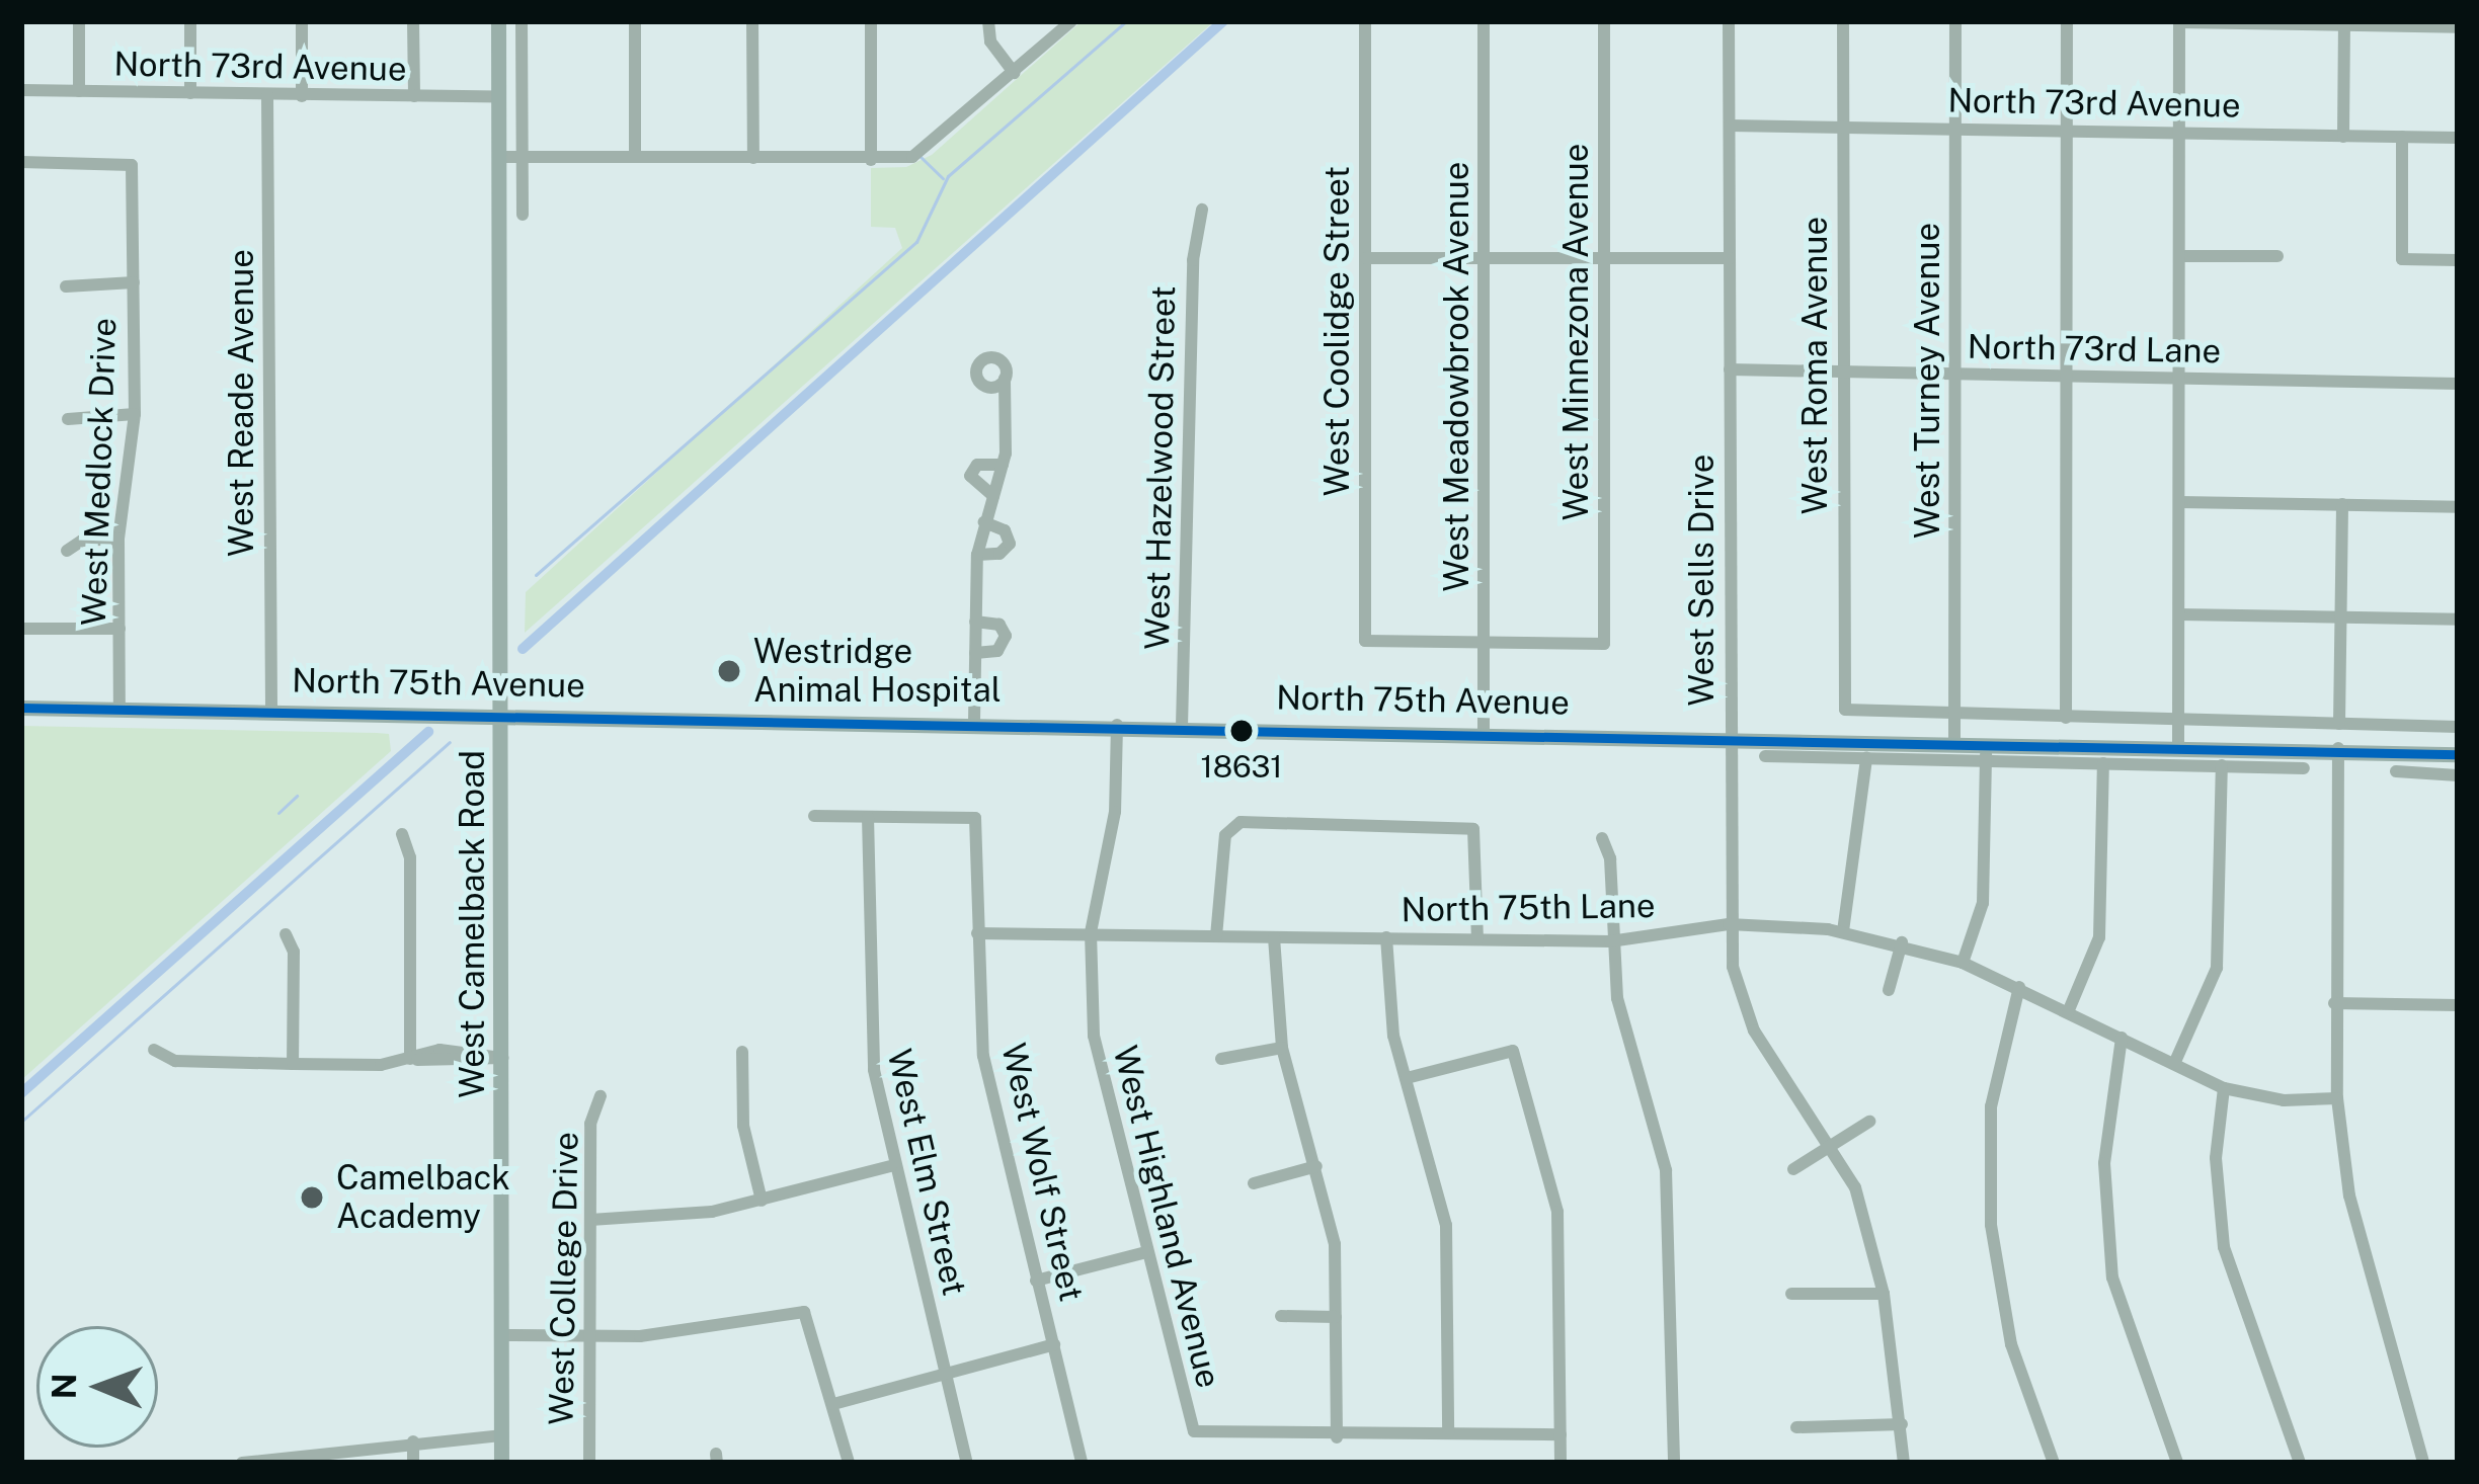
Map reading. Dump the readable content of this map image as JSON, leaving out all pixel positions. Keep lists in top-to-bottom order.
{
  "streets": {
    "main road": ["North 75th Avenue", "West Camelback Road"],
    "street": [
      "North 73rd Avenue",
      "West Coolidge Street",
      "West Minnezona Avenue",
      "North 73rd Lane",
      "West Roma Avenue",
      "West Meadowbrook Avenue",
      "West Turney Avenue",
      "West Reade Avenue",
      "West Hazelwood Street",
      "West Medlock Drive",
      "West Sells Drive",
      "North 75th Lane",
      "West Elm Street",
      "West Wolf Street",
      "West Highland Avenue",
      "West College Drive"
    ]
  },
  "crossings": [
    ["North 73rd Avenue", "West Roma Avenue"],
    ["North 73rd Avenue", "West Turney Avenue"],
    ["North 73rd Avenue", "West Reade Avenue"],
    ["North 73rd Avenue", "West Sells Drive"],
    ["North 73rd Avenue", "West Camelback Road"],
    ["West Coolidge Street", "West Minnezona Avenue"],
    ["West Coolidge Street", "West Meadowbrook Avenue"],
    ["West Minnezona Avenue", "West Meadowbrook Avenue"],
    ["North 73rd Lane", "West Roma Avenue"],
    ["North 73rd Lane", "West Turney Avenue"],
    ["North 73rd Lane", "West Sells Drive"],
    ["West Roma Avenue", "West Turney Avenue"],
    ["West Meadowbrook Avenue", "North 75th Avenue"],
    ["West Turney Avenue", "North 75th Avenue"],
    ["West Reade Avenue", "North 75th Avenue"],
    ["West Hazelwood Street", "North 75th Avenue"],
    ["West Medlock Drive", "North 75th Avenue"],
    ["West Sells Drive", "North 75th Avenue"],
    ["West Sells Drive", "North 75th Lane"],
    ["North 75th Avenue", "West Camelback Road"],
    ["North 75th Avenue", "West Highland Avenue"],
    ["North 75th Lane", "West Wolf Street"],
    ["North 75th Lane", "West Highland Avenue"],
    ["West Elm Street", "West Wolf Street"]
  ],
  "places": ["Westridge Animal Hospital", "18631", "Camelback Academy"],
  "north": "left"
}
